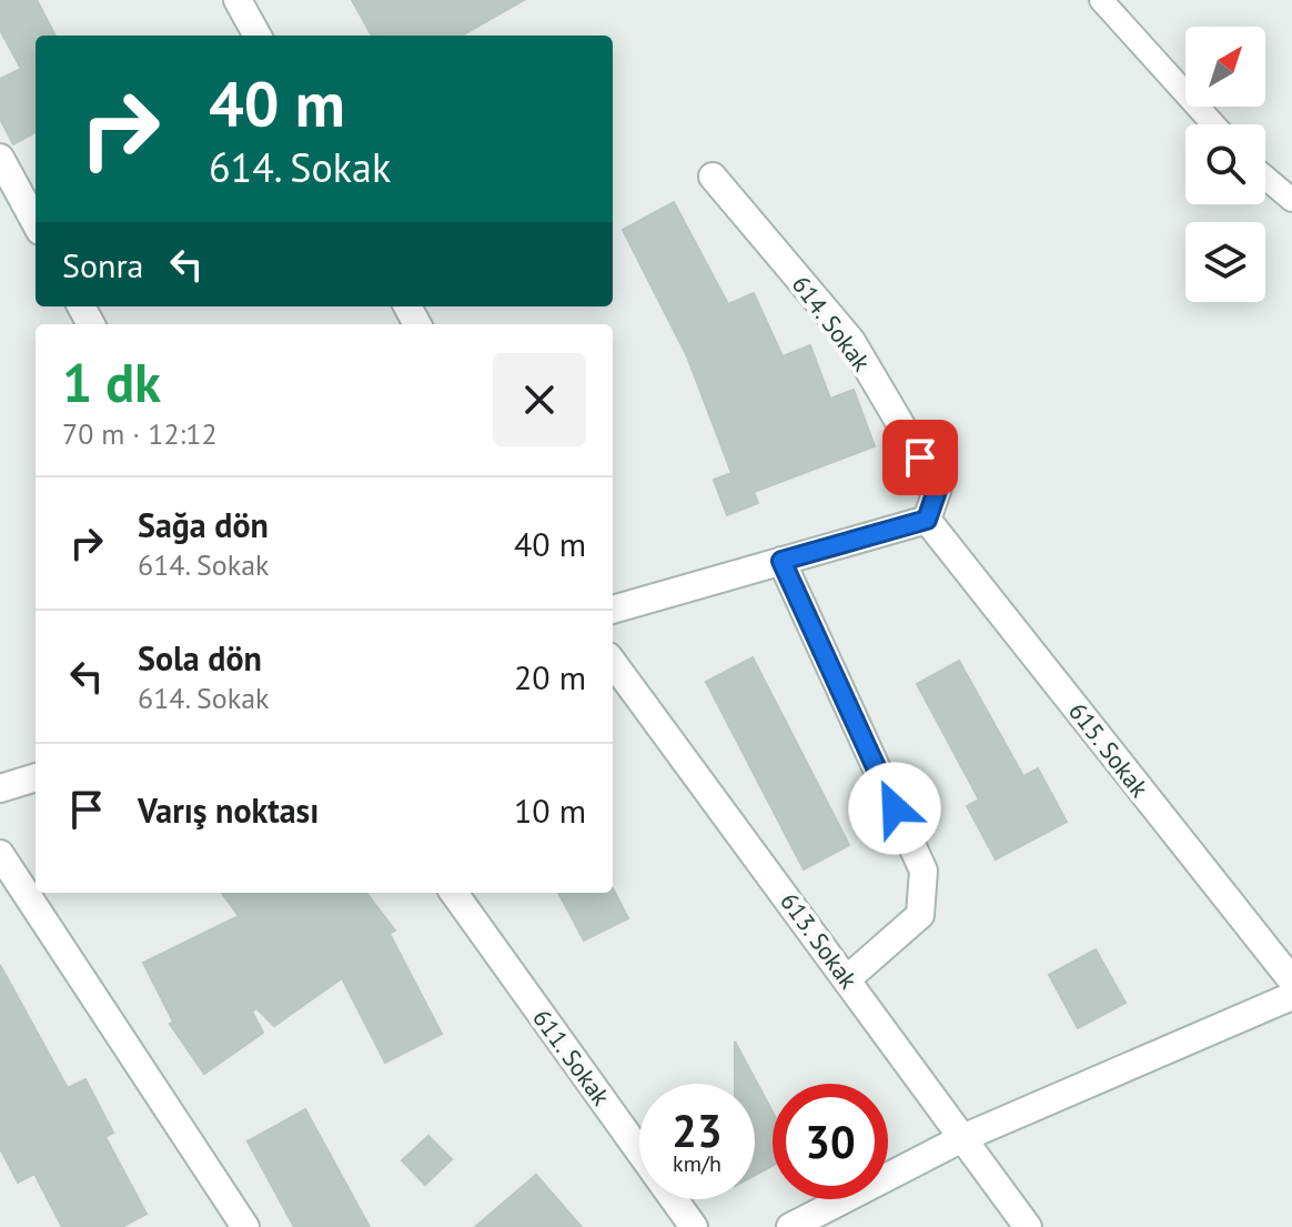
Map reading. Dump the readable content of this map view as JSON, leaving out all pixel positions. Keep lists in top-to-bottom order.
{
  "streets": {
    "street": [
      "614. Sokak",
      "615. Sokak",
      "613. Sokak",
      "611. Sokak"
    ]
  },
  "crossings": [
    ["614. Sokak", "615. Sokak"]
  ],
  "north": "top right",
  "page": {
    "turn": ["40 m", "614. Sokak"],
    "then": "Sonra",
    "heading": ["1 dk", "70 m · 12:12"],
    "list": [
      {
        "name": "Sağa dön",
        "note": "614. Sokak",
        "value": "40 m"
      },
      {
        "name": "Sola dön",
        "note": "614. Sokak",
        "value": "20 m"
      },
      {
        "name": "Varış noktası",
        "value": "10 m"
      }
    ],
    "speed": "23 km/h",
    "limit": "30"
  }
}
